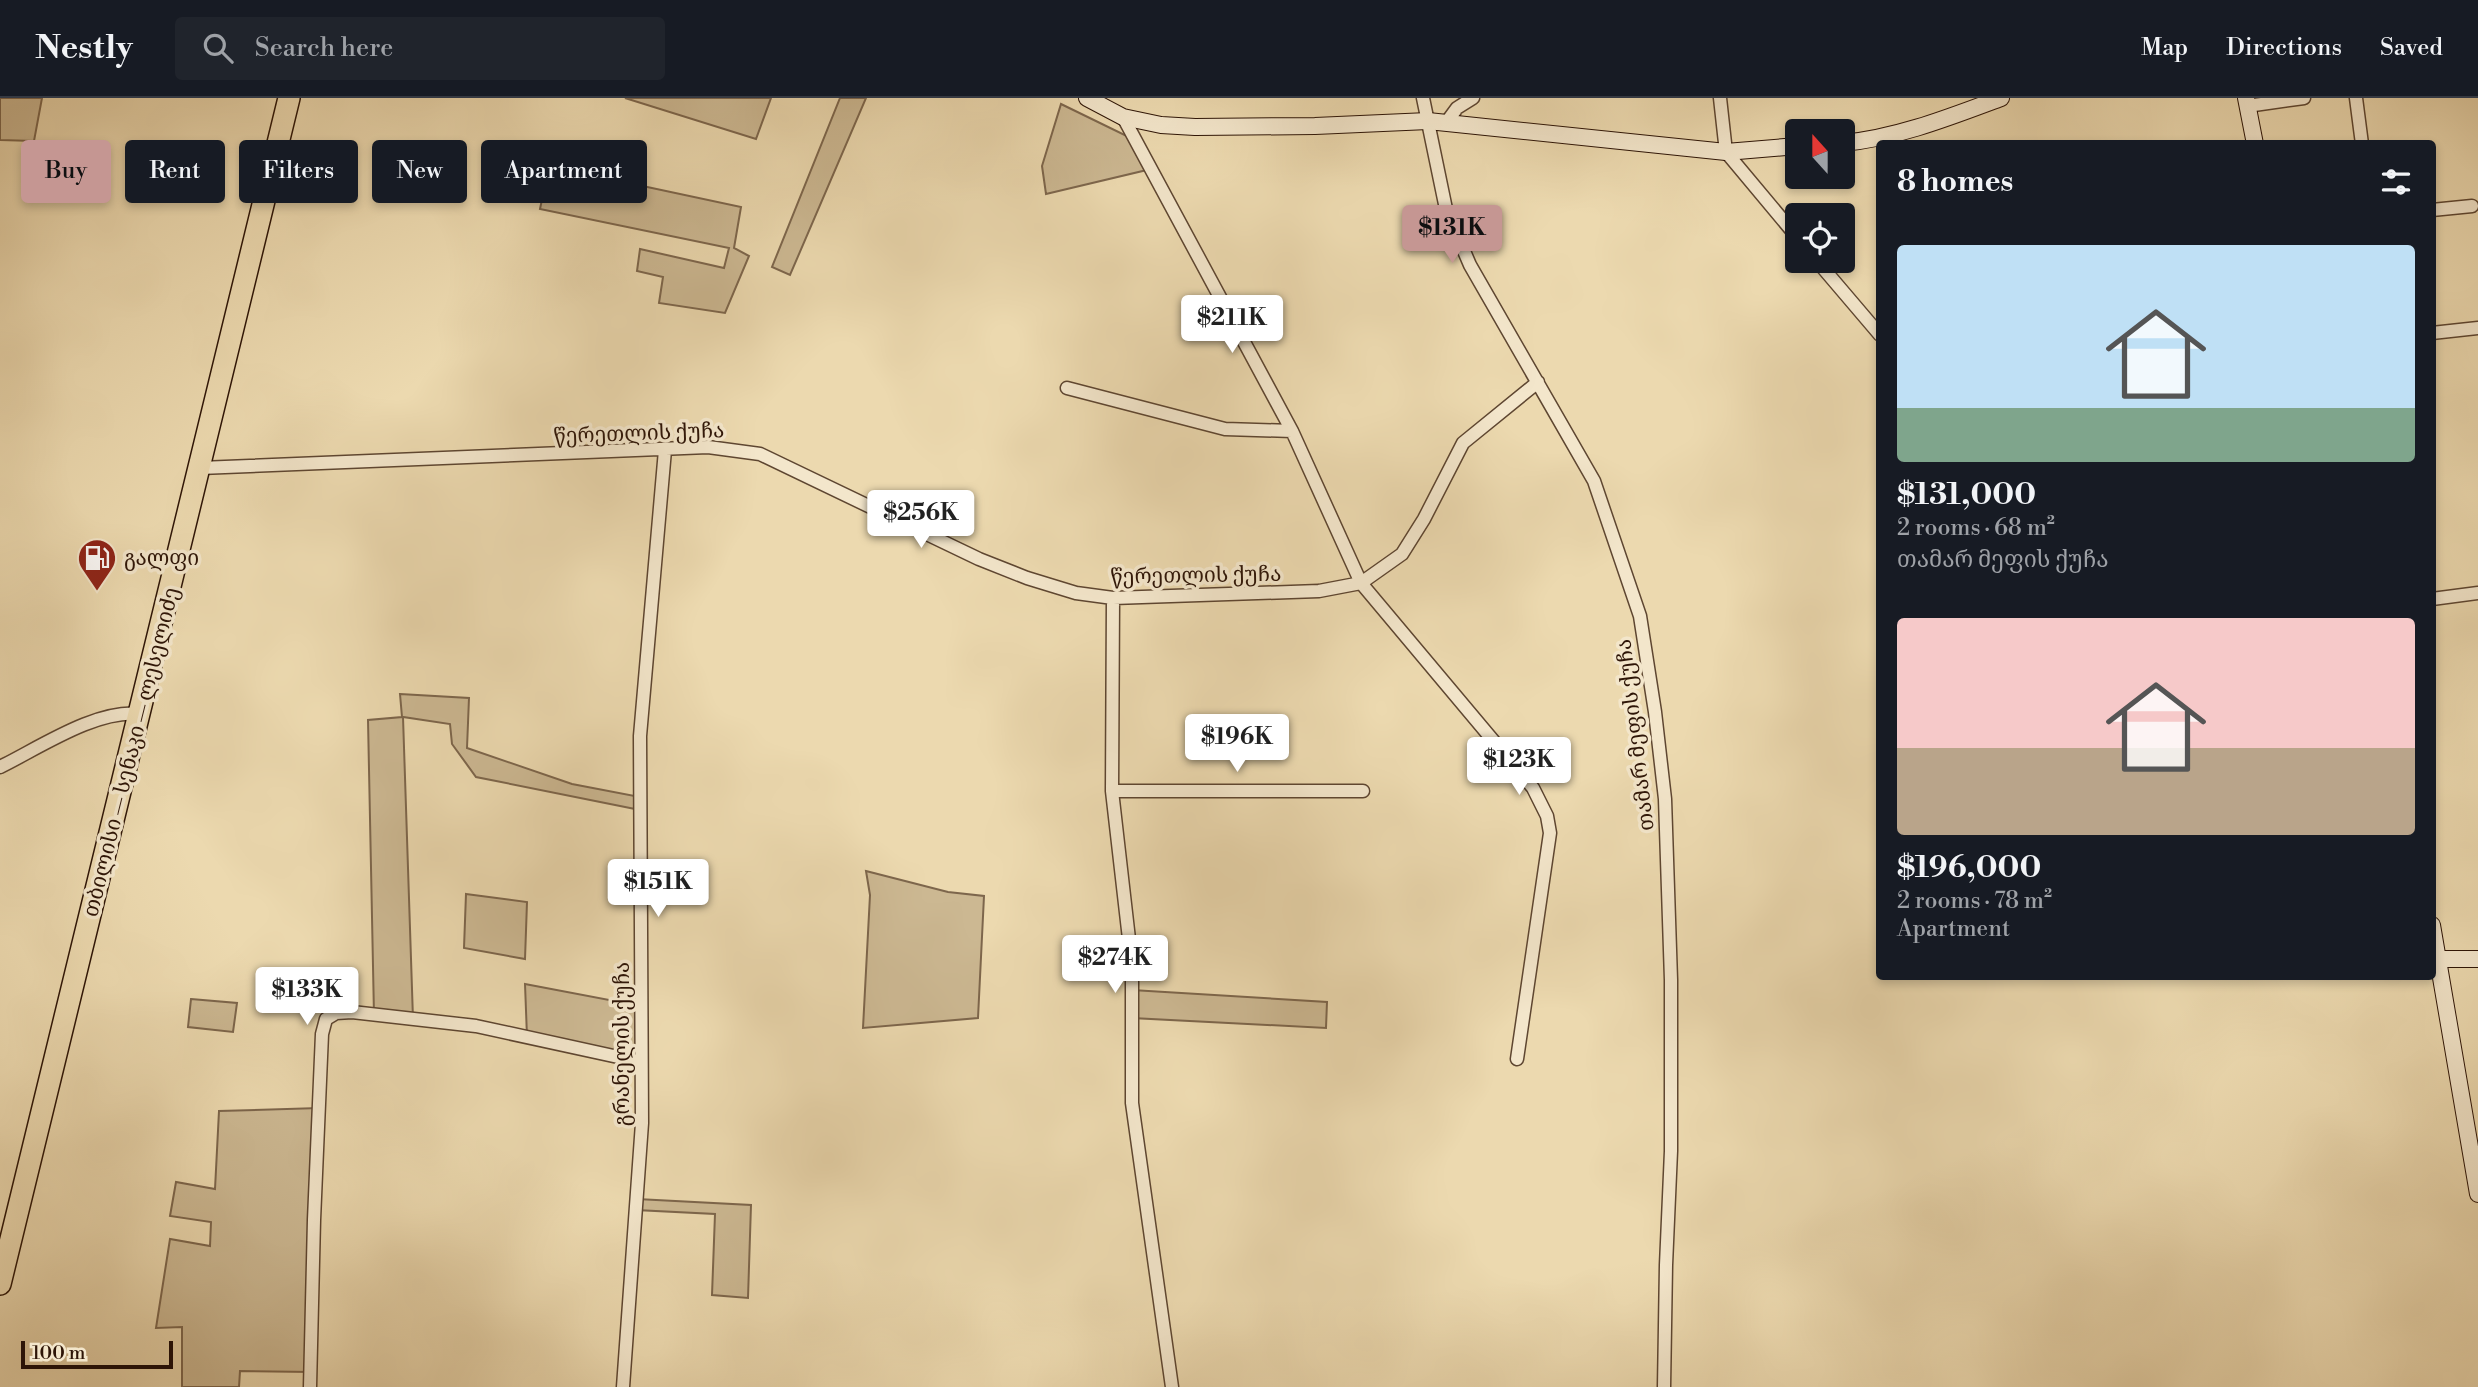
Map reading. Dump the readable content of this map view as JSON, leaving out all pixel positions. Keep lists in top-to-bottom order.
{
  "streets": {
    "highway": ["თბილისი — სენაკი — ლესელიძე"],
    "street": ["წერეთლის ქუჩა", "თამარ მეფის ქუჩა", "გრანელის ქუჩა"]
  },
  "crossings": [
    ["წერეთლის ქუჩა", "თამარ მეფის ქუჩა"],
    ["წერეთლის ქუჩა", "თბილისი — სენაკი — ლესელიძე"],
    ["წერეთლის ქუჩა", "გრანელის ქუჩა"]
  ],
  "places": {
    "fuel station": ["გალფი"]
  },
  "scale_bar": "100 m",
  "north": "top",
  "page": {
    "header": "Nestly",
    "search": "Search here",
    "nav": ["Map", "Directions", "Saved"],
    "chip": [
      "Buy",
      "Rent",
      "Filters",
      "New",
      "Apartment"
    ],
    "heading": "8 homes",
    "price": [
      "$131K",
      "$211K",
      "$256K",
      "$196K",
      "$123K",
      "$151K",
      "$274K",
      "$133K"
    ],
    "list": [
      {
        "name": "$131,000",
        "note": "2 rooms · 68 m² · თამარ მეფის ქუჩა"
      },
      {
        "name": "$196,000",
        "note": "2 rooms · 78 m² · Apartment"
      }
    ],
    "scale": "100 m"
  }
}
